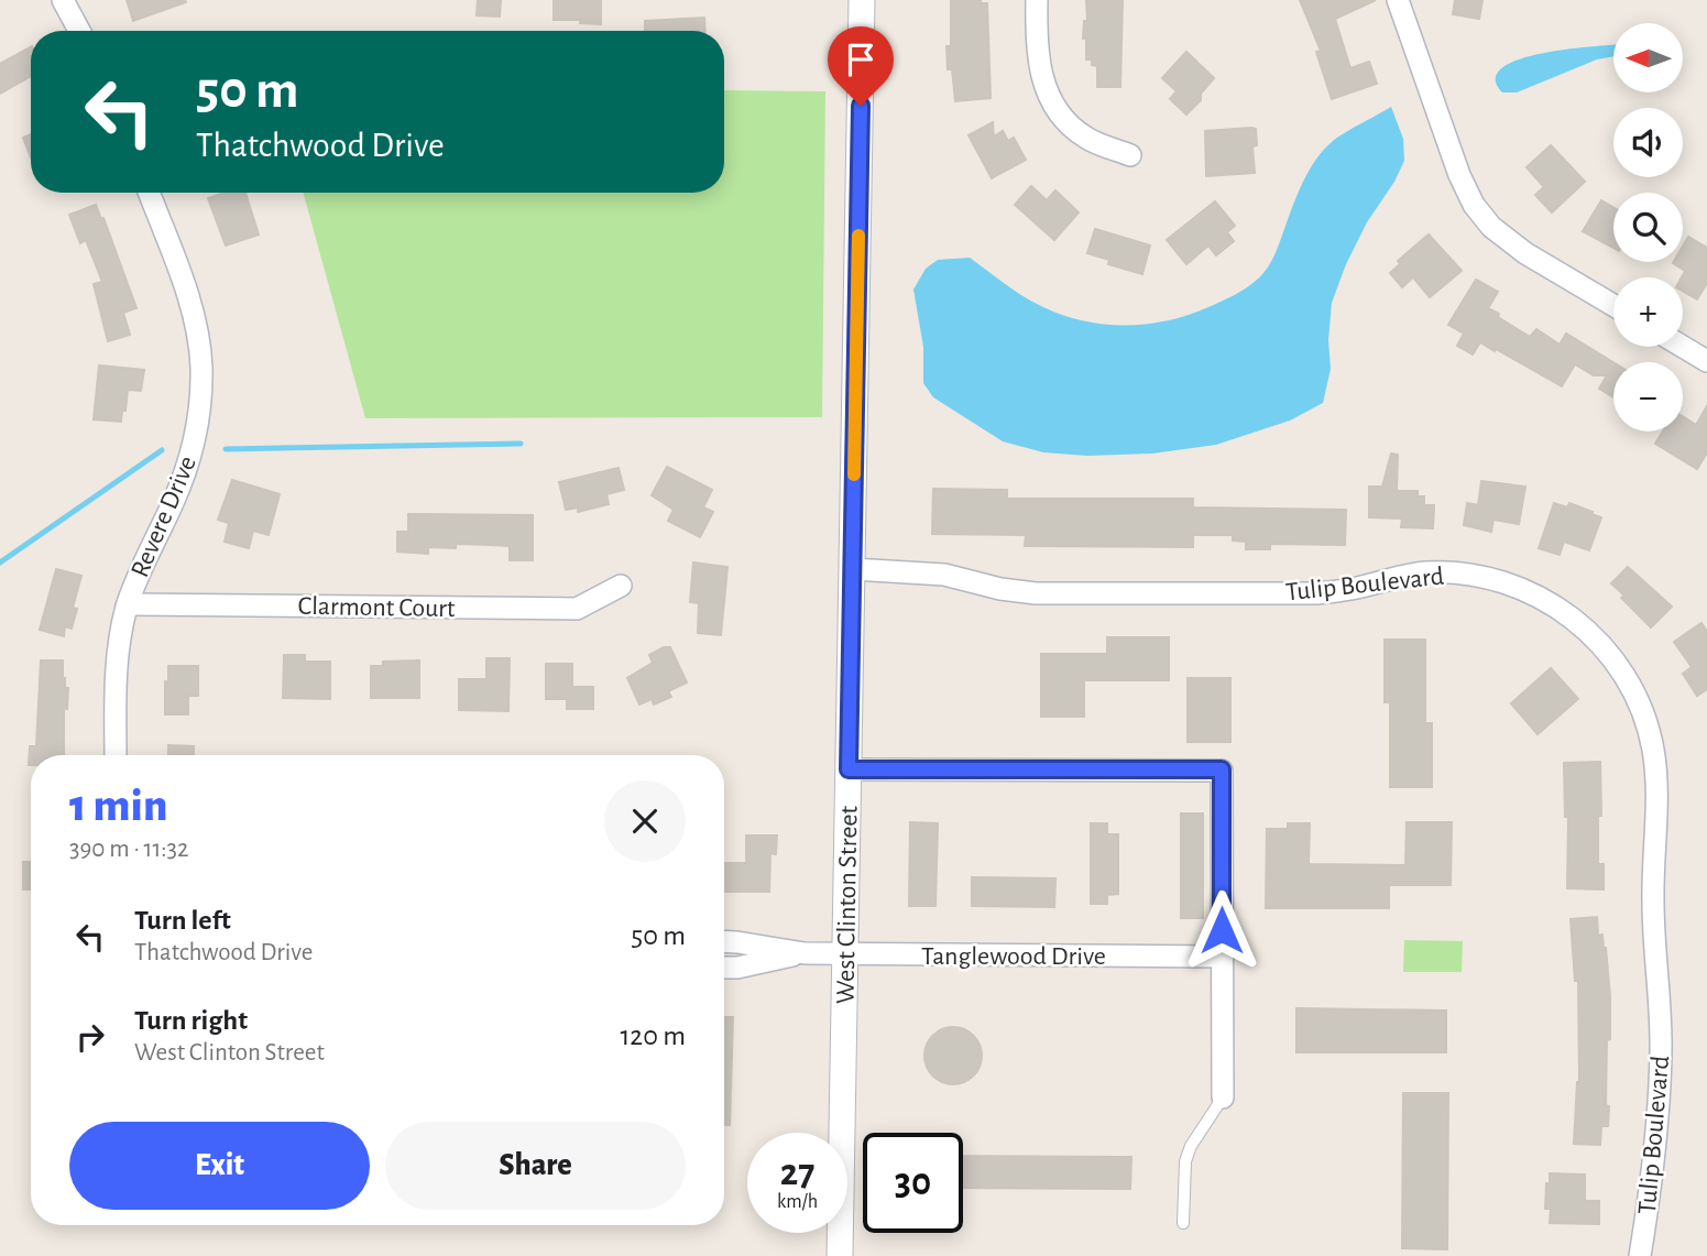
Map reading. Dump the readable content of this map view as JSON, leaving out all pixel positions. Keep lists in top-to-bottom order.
{
  "streets": {
    "street": [
      "Revere Drive",
      "Tulip Boulevard",
      "Clarmont Court",
      "West Clinton Street",
      "Tanglewood Drive"
    ]
  },
  "crossings": [
    ["Revere Drive", "Clarmont Court"],
    ["Tulip Boulevard", "West Clinton Street"],
    ["West Clinton Street", "Tanglewood Drive"]
  ],
  "north": "left",
  "page": {
    "map_buttons": ["+", "−"],
    "turn": ["50 m", "Thatchwood Drive"],
    "heading": ["1 min", "390 m · 11:32"],
    "list": [
      {
        "name": "Turn left",
        "note": "Thatchwood Drive",
        "value": "50 m"
      },
      {
        "name": "Turn right",
        "note": "West Clinton Street",
        "value": "120 m"
      }
    ],
    "buttons": ["Exit", "Share"],
    "speed": "27 km/h",
    "limit": "30"
  }
}
